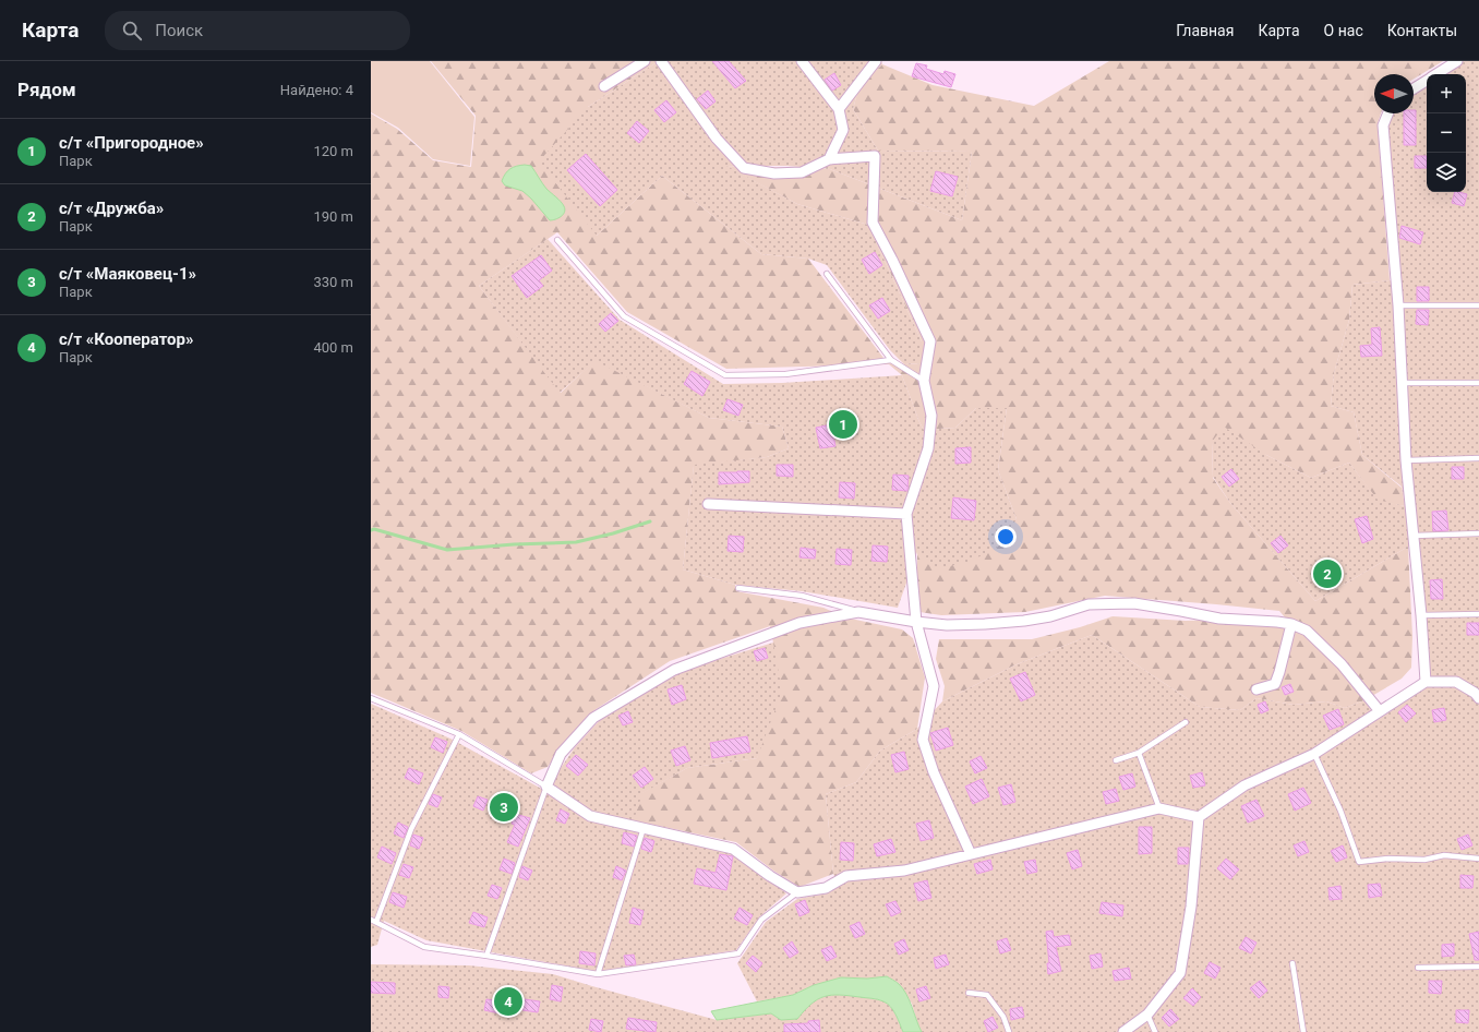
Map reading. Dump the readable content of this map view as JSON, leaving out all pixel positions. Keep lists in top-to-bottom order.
{
  "north": "left",
  "page": {
    "header": "Карта",
    "search": "Поиск",
    "nav": [
      "Главная",
      "Карта",
      "О нас",
      "Контакты"
    ],
    "heading": ["Рядом", "Найдено: 4"],
    "map_buttons": ["+", "−"],
    "list": [
      {
        "mark": "1",
        "name": "с/т «Пригородное»",
        "note": "Парк",
        "value": "120 m"
      },
      {
        "mark": "2",
        "name": "с/т «Дружба»",
        "note": "Парк",
        "value": "190 m"
      },
      {
        "mark": "3",
        "name": "с/т «Маяковец-1»",
        "note": "Парк",
        "value": "330 m"
      },
      {
        "mark": "4",
        "name": "с/т «Кооператор»",
        "note": "Парк",
        "value": "400 m"
      }
    ],
    "pins": [
      "1",
      "2",
      "3",
      "4"
    ]
  }
}
